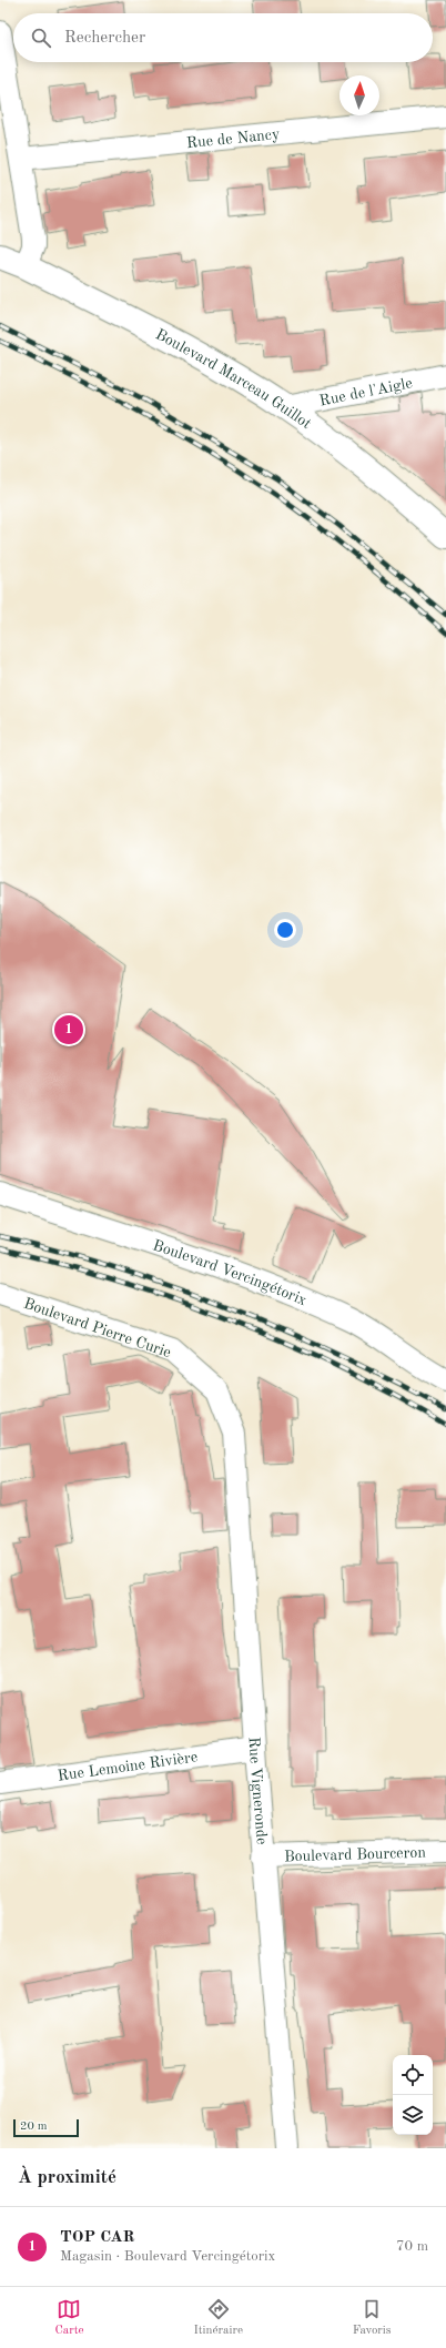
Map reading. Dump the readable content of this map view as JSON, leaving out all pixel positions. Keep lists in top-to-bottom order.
{
  "streets": {
    "main road": ["Boulevard Marceau Guillot"],
    "street": [
      "Rue de Nancy",
      "Rue de l'Aigle",
      "Boulevard Vercingétorix",
      "Boulevard Pierre Curie",
      "Rue Lemoine Rivière",
      "Rue Vigneronde",
      "Boulevard Bourceron"
    ]
  },
  "crossings": [
    ["Boulevard Marceau Guillot", "Rue de l'Aigle"],
    ["Boulevard Pierre Curie", "Rue Vigneronde"],
    ["Rue Lemoine Rivière", "Rue Vigneronde"],
    ["Rue Vigneronde", "Boulevard Bourceron"]
  ],
  "scale_bar": "20 m",
  "north": "top",
  "page": {
    "search": "Rechercher",
    "pins": "1",
    "scale": "20 m",
    "heading": "À proximité",
    "list": [
      {
        "mark": "1",
        "name": "TOP CAR",
        "note": "Magasin · Boulevard Vercingétorix",
        "value": "70 m"
      }
    ],
    "nav": ["Carte", "Itinéraire", "Favoris"]
  }
}
